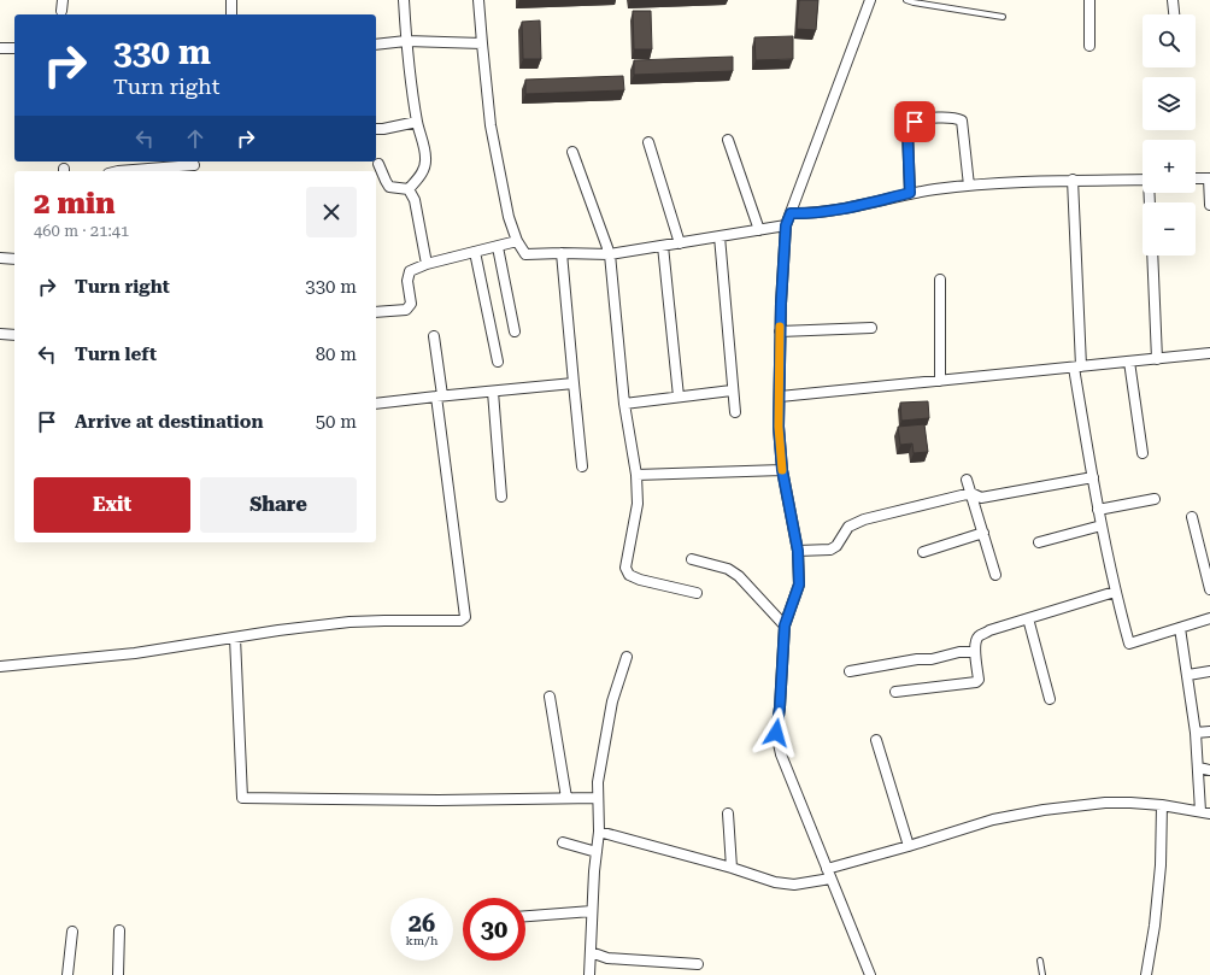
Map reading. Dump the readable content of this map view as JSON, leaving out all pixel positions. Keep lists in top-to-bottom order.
{
  "page": {
    "map_buttons": ["+", "−"],
    "turn": ["330 m", "Turn right"],
    "heading": ["2 min", "460 m · 21:41"],
    "list": [
      {
        "name": "Turn right",
        "value": "330 m"
      },
      {
        "name": "Turn left",
        "value": "80 m"
      },
      {
        "name": "Arrive at destination",
        "value": "50 m"
      }
    ],
    "buttons": ["Exit", "Share"],
    "speed": "26 km/h",
    "limit": "30"
  }
}
